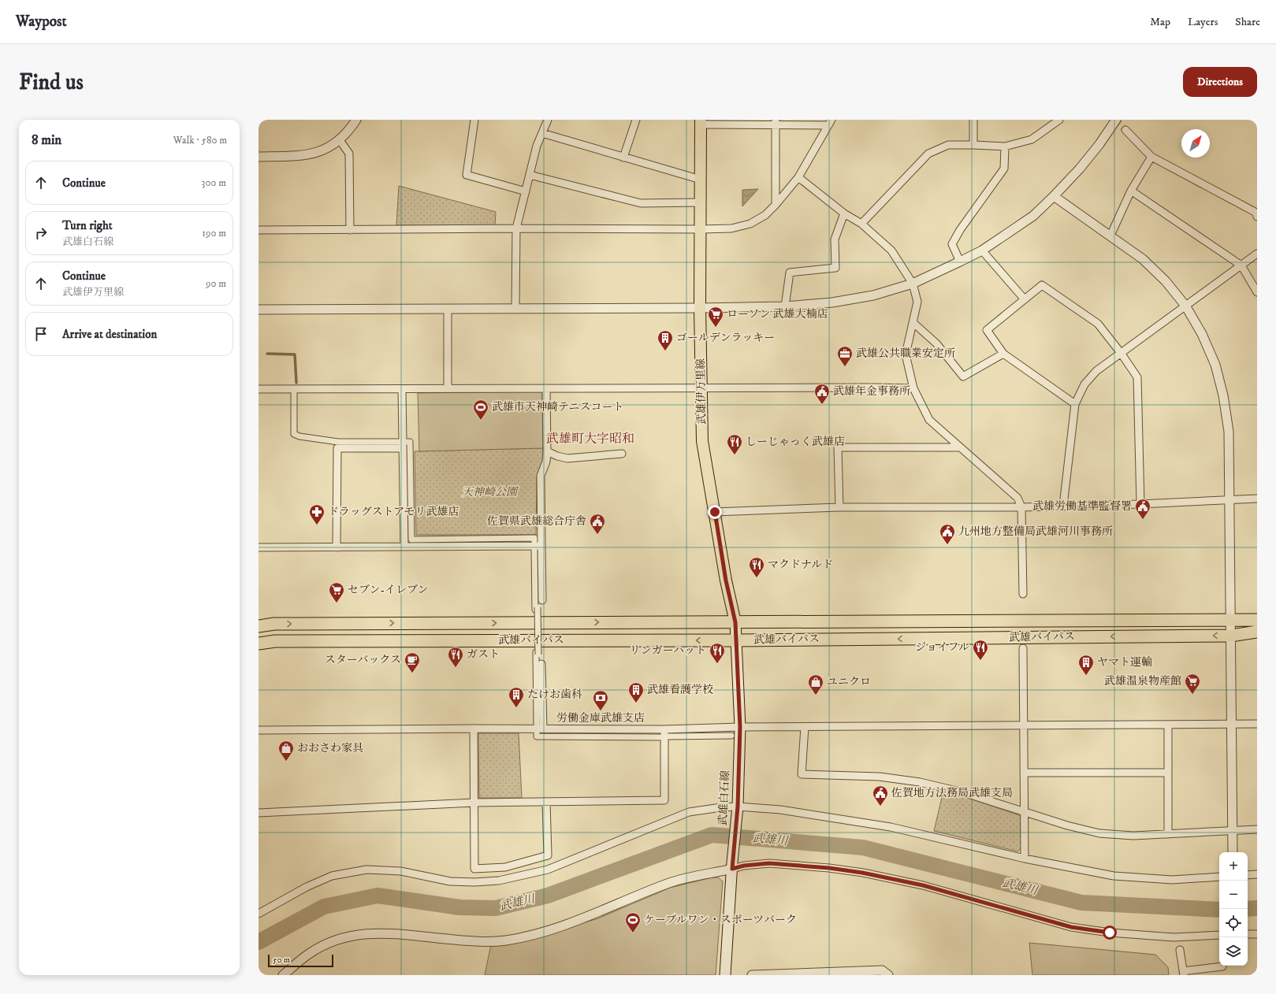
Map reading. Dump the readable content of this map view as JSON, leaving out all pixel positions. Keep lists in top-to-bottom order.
{
  "streets": {
    "highway": ["武雄バイパス"],
    "main road": ["武雄伊万里線", "武雄白石線"]
  },
  "crossings": [
    ["武雄伊万里線", "武雄バイパス"],
    ["武雄伊万里線", "武雄白石線"],
    ["武雄バイパス", "武雄白石線"]
  ],
  "districts": ["武雄町大字昭和"],
  "water": ["武雄川"],
  "parks": ["天神崎公園"],
  "places": {
    "supermarket": ["ローソン 武雄大楠店", "セブン-イレブン", "武雄温泉物産館"],
    "building": [
      "ゴールデンラッキー",
      "ヤマト運輸",
      "武雄看護学校",
      "たけお歯科"
    ],
    "office": ["武雄公共職業安定所"],
    "public building": [
      "武雄年金事務所",
      "武雄労働基準監督署",
      "佐賀県武雄総合庁舎",
      "九州地方整備局武雄河川事務所",
      "佐賀地方法務局武雄支局"
    ],
    "sports": ["武雄市天神崎テニスコート", "ケーブルワン・スポーツパーク"],
    "restaurant": [
      "しーじゃっく武雄店",
      "マクドナルド",
      "ジョイフル",
      "リンガーハット",
      "ガスト"
    ],
    "pharmacy": ["ドラッグストアモリ武雄店"],
    "cafe": ["スターバックス"],
    "shop": ["ユニクロ", "おおさわ家具"],
    "bank": ["労働金庫武雄支店"]
  },
  "scale_bar": "50 m",
  "north": "top right",
  "page": {
    "header": "Waypost",
    "nav": ["Map", "Layers", "Share"],
    "buttons": "Directions",
    "title": "Find us",
    "heading": ["8 min", "Walk · 580 m"],
    "list": [
      ["Continue", "300 m"],
      ["Turn right", "武雄白石線", "190 m"],
      ["Continue", "武雄伊万里線", "90 m"],
      "Arrive at destination"
    ],
    "map_buttons": ["+", "−"],
    "scale": "50 m"
  }
}
